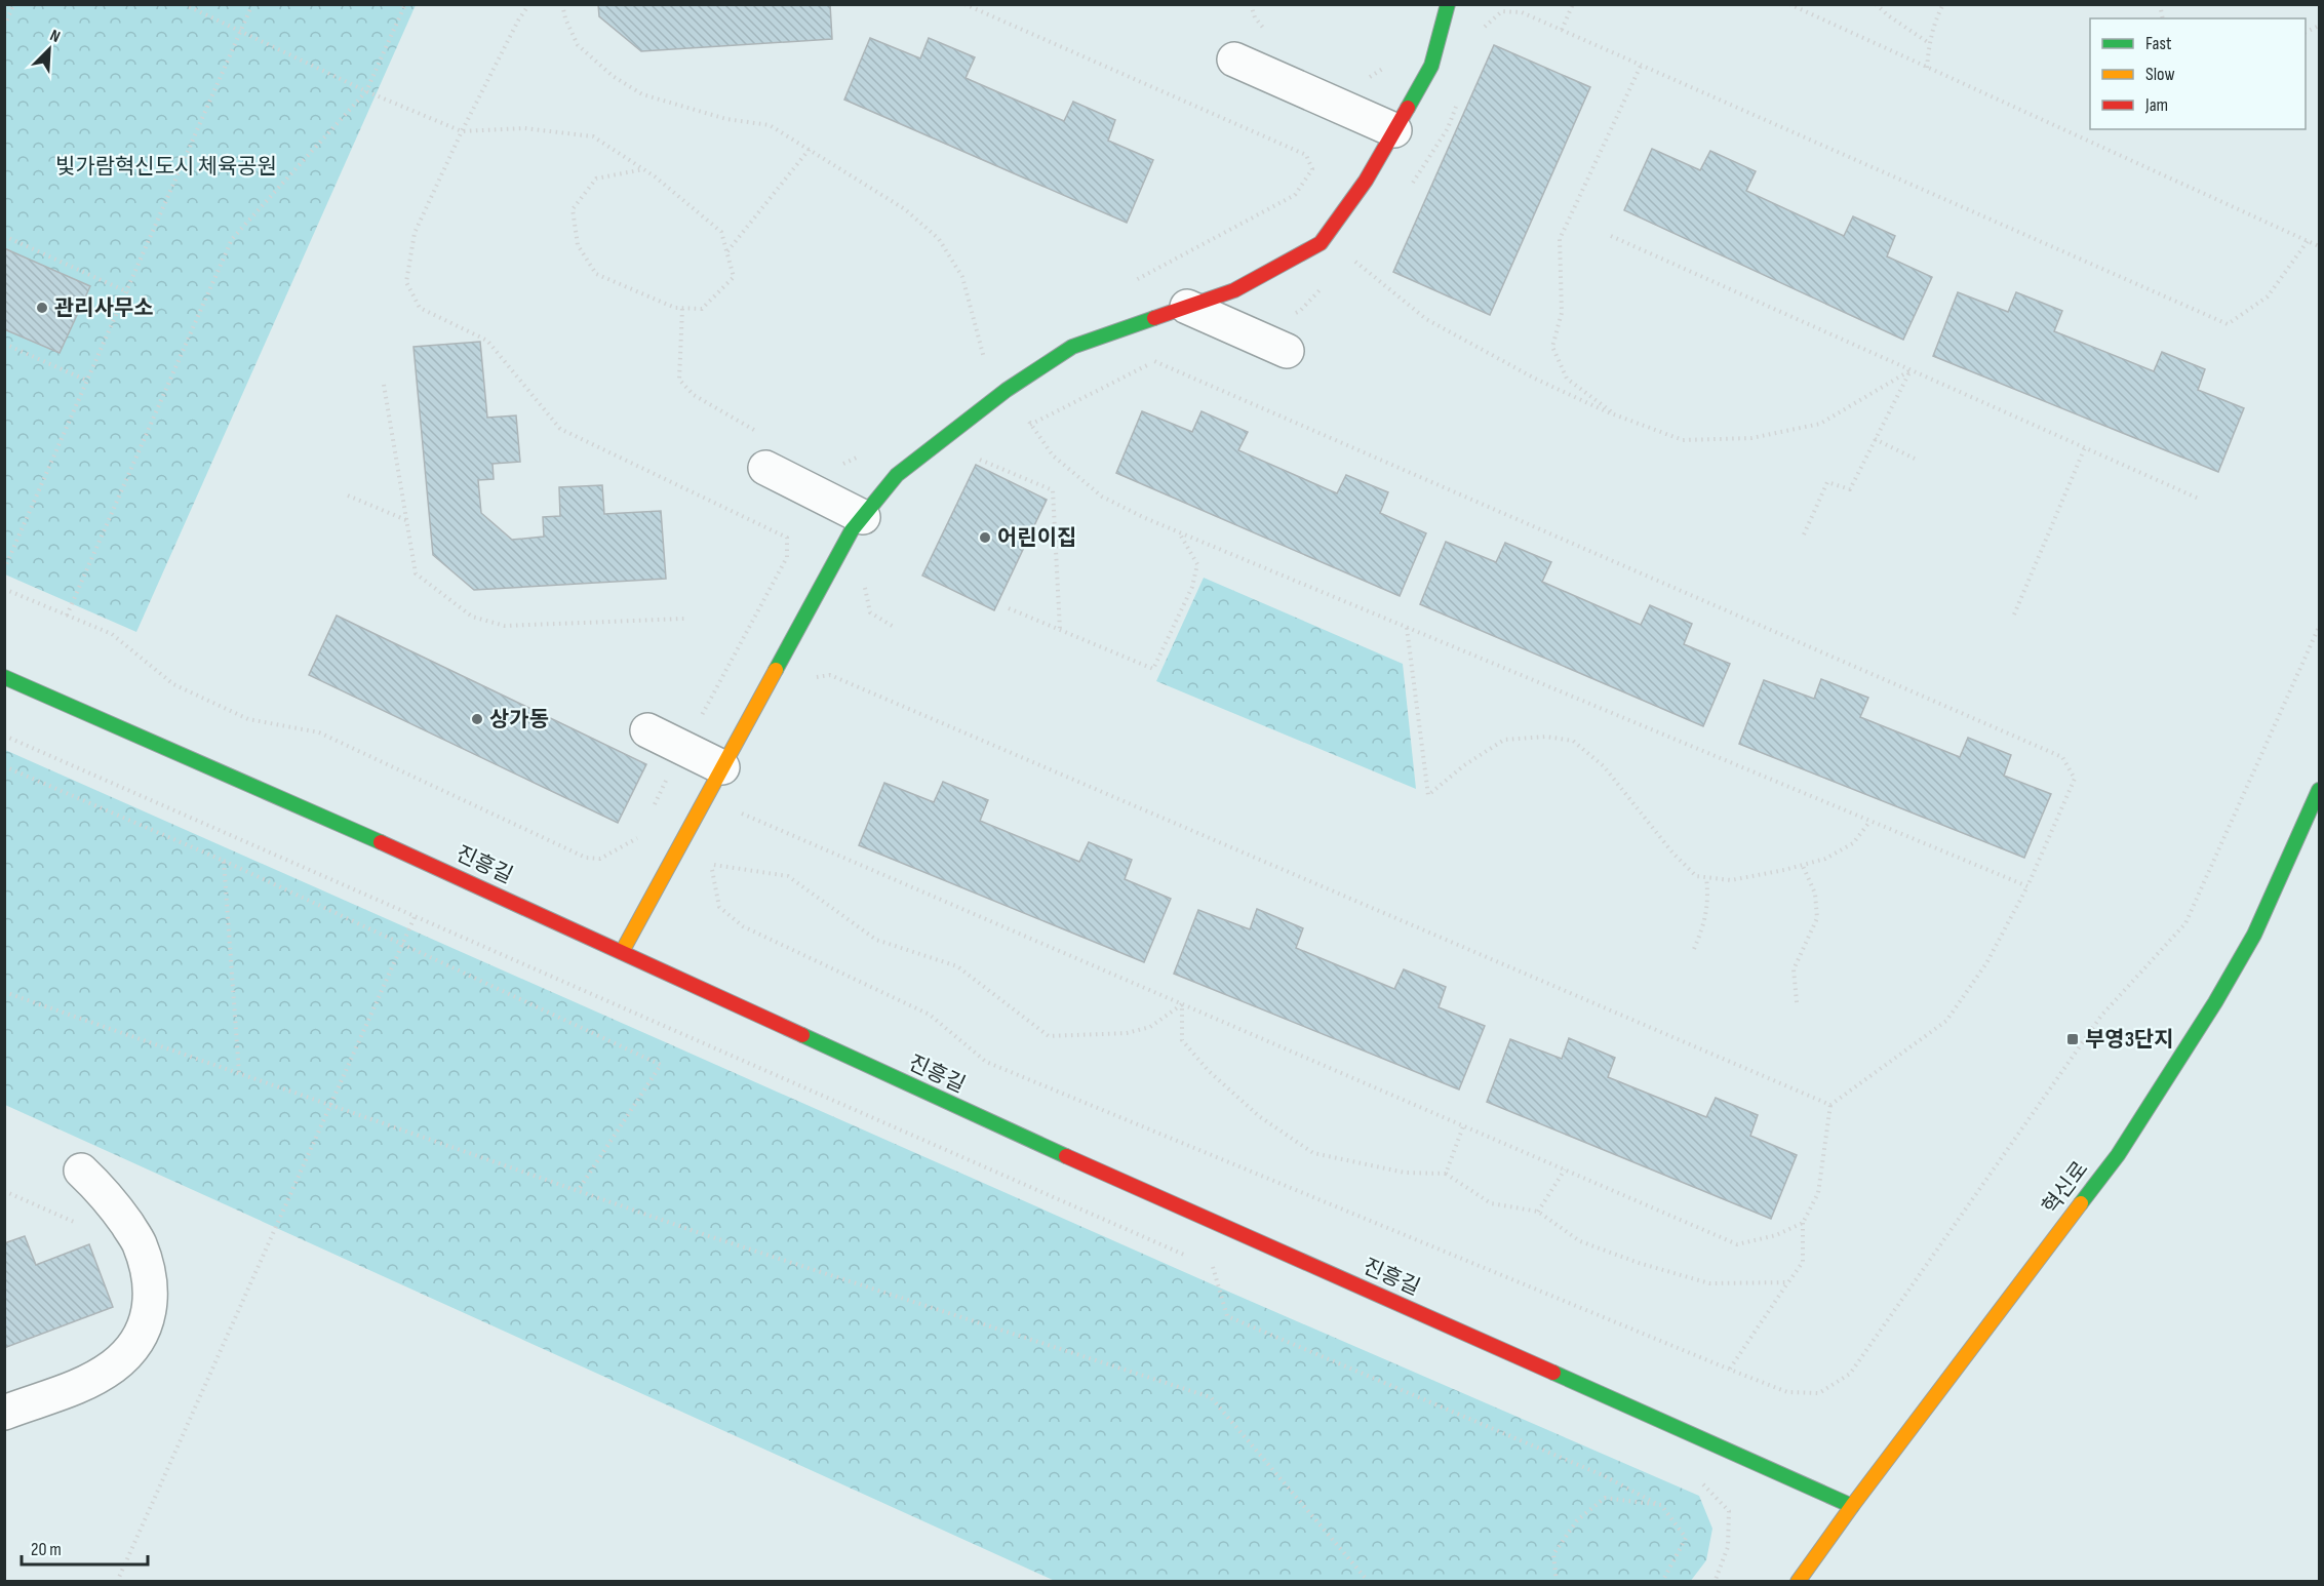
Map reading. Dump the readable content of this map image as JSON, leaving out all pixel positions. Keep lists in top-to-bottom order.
{
  "streets": {
    "street": ["진흥길", "혁신로"]
  },
  "crossings": [
    ["진흥길", "혁신로"]
  ],
  "parks": ["빛가람혁신도시 체육공원"],
  "places": {
    "other": ["관리사무소", "어린이집", "상가동"],
    "transit": ["부영3단지"]
  },
  "legend": ["Fast", "Slow", "Jam"],
  "scale_bar": "20 m",
  "north": "top right"
}
